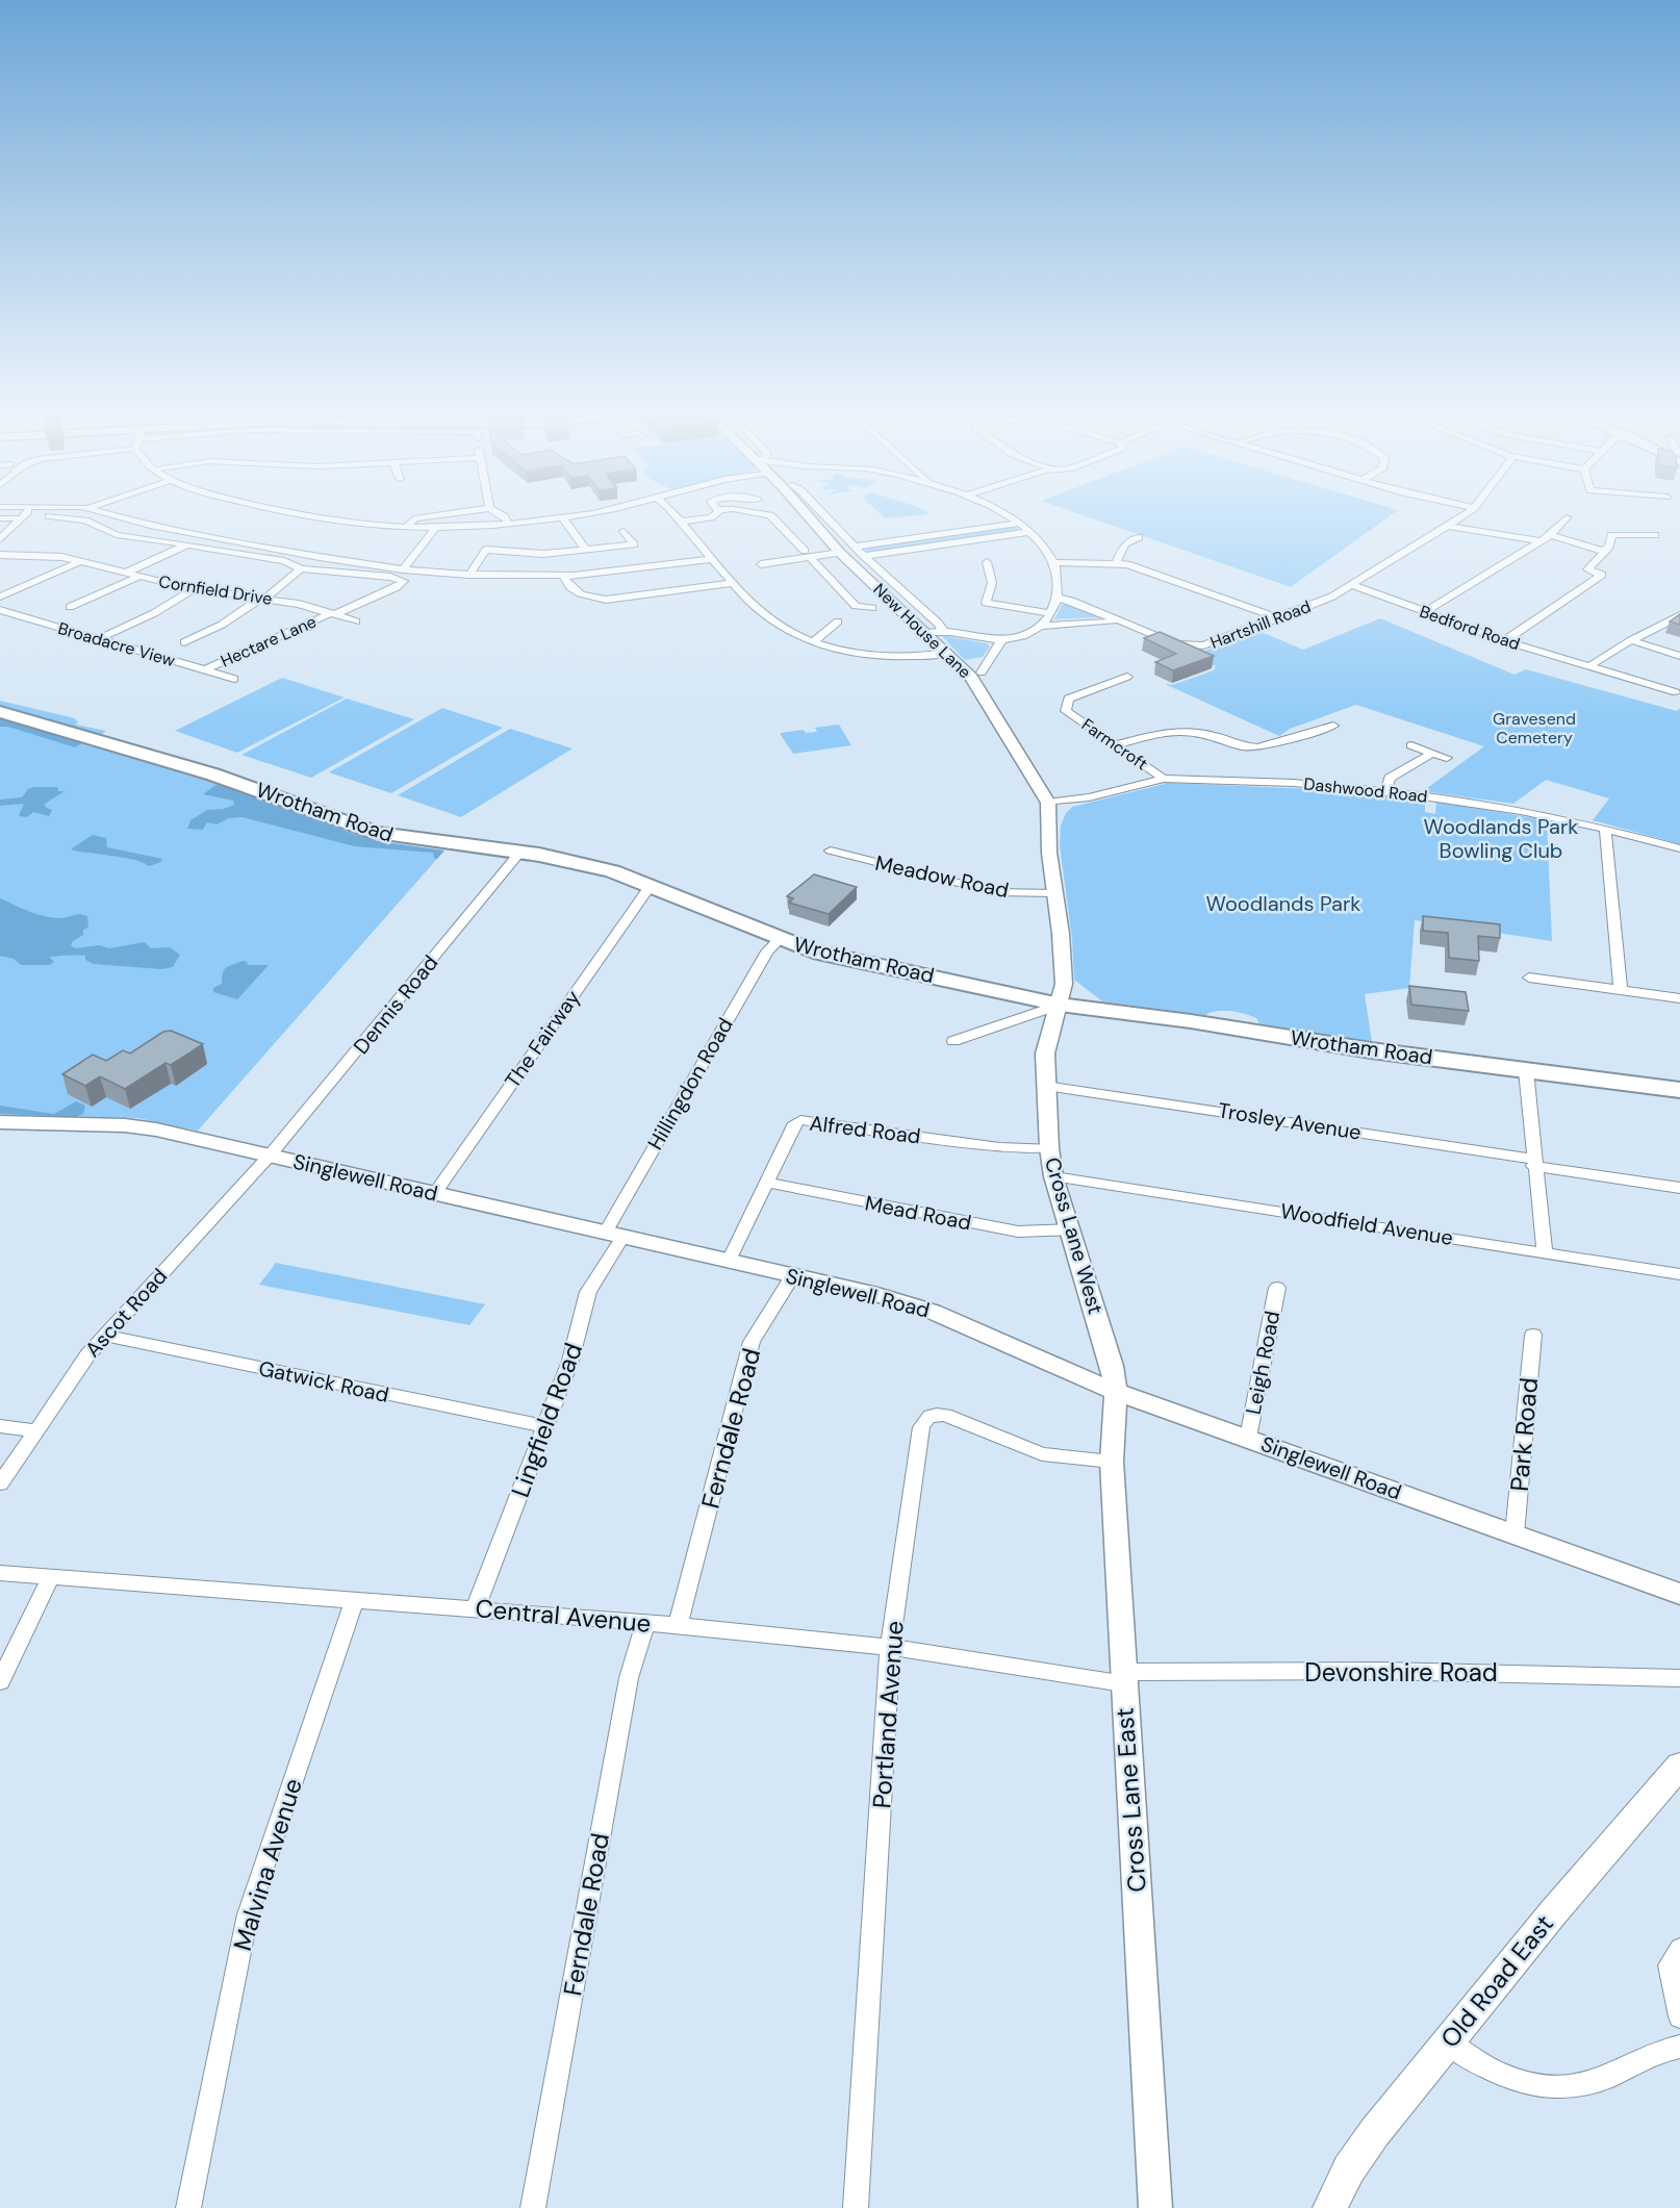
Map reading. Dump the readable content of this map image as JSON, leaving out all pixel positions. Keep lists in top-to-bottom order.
{
  "streets": {
    "main road": ["Wrotham Road", "Old Road East"],
    "street": [
      "Cornfield Drive",
      "Hartshill Road",
      "Bedford Road",
      "New House Lane",
      "Hectare Lane",
      "Broadacre View",
      "Farmcroft",
      "Dashwood Road",
      "Meadow Road",
      "Dennis Road",
      "The Fairway",
      "Hillingdon Road",
      "Trosley Avenue",
      "Alfred Road",
      "Singlewell Road",
      "Mead Road",
      "Woodfield Avenue",
      "Cross Lane West",
      "Ascot Road",
      "Leigh Road",
      "Gatwick Road",
      "Lingfield Road",
      "Ferndale Road",
      "Park Road",
      "Central Avenue",
      "Devonshire Road",
      "Portland Avenue",
      "Cross Lane East",
      "Malvina Avenue"
    ]
  },
  "crossings": [
    ["Cornfield Drive", "Hectare Lane"],
    ["Hartshill Road", "Bedford Road"],
    ["New House Lane", "Dashwood Road"],
    ["New House Lane", "Wrotham Road"],
    ["New House Lane", "Meadow Road"],
    ["New House Lane", "Cross Lane West"],
    ["Hectare Lane", "Broadacre View"],
    ["Farmcroft", "Dashwood Road"],
    ["Wrotham Road", "Dennis Road"],
    ["Wrotham Road", "The Fairway"],
    ["Wrotham Road", "Hillingdon Road"],
    ["Wrotham Road", "Cross Lane West"],
    ["Dennis Road", "Singlewell Road"],
    ["Dennis Road", "Ascot Road"],
    ["The Fairway", "Singlewell Road"],
    ["Hillingdon Road", "Singlewell Road"],
    ["Hillingdon Road", "Lingfield Road"],
    ["Trosley Avenue", "Cross Lane West"],
    ["Alfred Road", "Singlewell Road"],
    ["Alfred Road", "Mead Road"],
    ["Alfred Road", "Cross Lane West"],
    ["Singlewell Road", "Cross Lane West"],
    ["Singlewell Road", "Ascot Road"],
    ["Singlewell Road", "Leigh Road"],
    ["Singlewell Road", "Lingfield Road"],
    ["Singlewell Road", "Ferndale Road"],
    ["Singlewell Road", "Park Road"],
    ["Singlewell Road", "Cross Lane East"],
    ["Mead Road", "Cross Lane West"],
    ["Woodfield Avenue", "Cross Lane West"],
    ["Cross Lane West", "Cross Lane East"],
    ["Ascot Road", "Gatwick Road"],
    ["Gatwick Road", "Lingfield Road"],
    ["Lingfield Road", "Central Avenue"],
    ["Ferndale Road", "Central Avenue"],
    ["Central Avenue", "Devonshire Road"],
    ["Central Avenue", "Portland Avenue"],
    ["Central Avenue", "Cross Lane East"],
    ["Central Avenue", "Malvina Avenue"],
    ["Devonshire Road", "Cross Lane East"],
    ["Portland Avenue", "Cross Lane East"]
  ],
  "parks": ["Gravesend Cemetery", "Woodlands Park Bowling Club", "Woodlands Park"]
}
